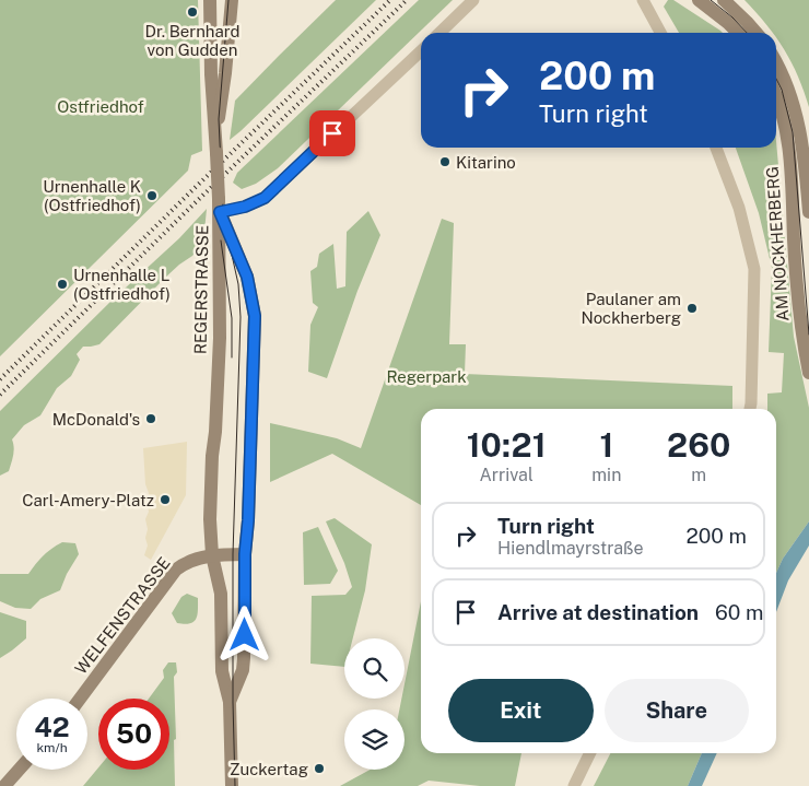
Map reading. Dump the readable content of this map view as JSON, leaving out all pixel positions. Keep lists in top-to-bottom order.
{
  "streets": {
    "main road": ["AM NOCKHERBERG", "REGERSTRASSE", "WELFENSTRASSE"]
  },
  "crossings": [
    ["REGERSTRASSE", "WELFENSTRASSE"]
  ],
  "parks": ["Ostfriedhof", "Regerpark"],
  "places": [
    "Dr. Bernhard von Gudden",
    "Kitarino",
    "Urnenhalle K (Ostfriedhof)",
    "Urnenhalle L (Ostfriedhof)",
    "Paulaner am Nockherberg",
    "McDonald's",
    "Carl-Amery-Platz",
    "Zuckertag"
  ],
  "page": {
    "turn": ["200 m", "Turn right"],
    "eta": [
      "10:21",
      "Arrival",
      "1",
      "min",
      "260",
      "m"
    ],
    "list": [
      {
        "name": "Turn right",
        "note": "Hiendlmayrstraße",
        "value": "200 m"
      },
      {
        "name": "Arrive at destination",
        "value": "60 m"
      }
    ],
    "buttons": ["Exit", "Share"],
    "speed": "42 km/h",
    "limit": "50"
  }
}
